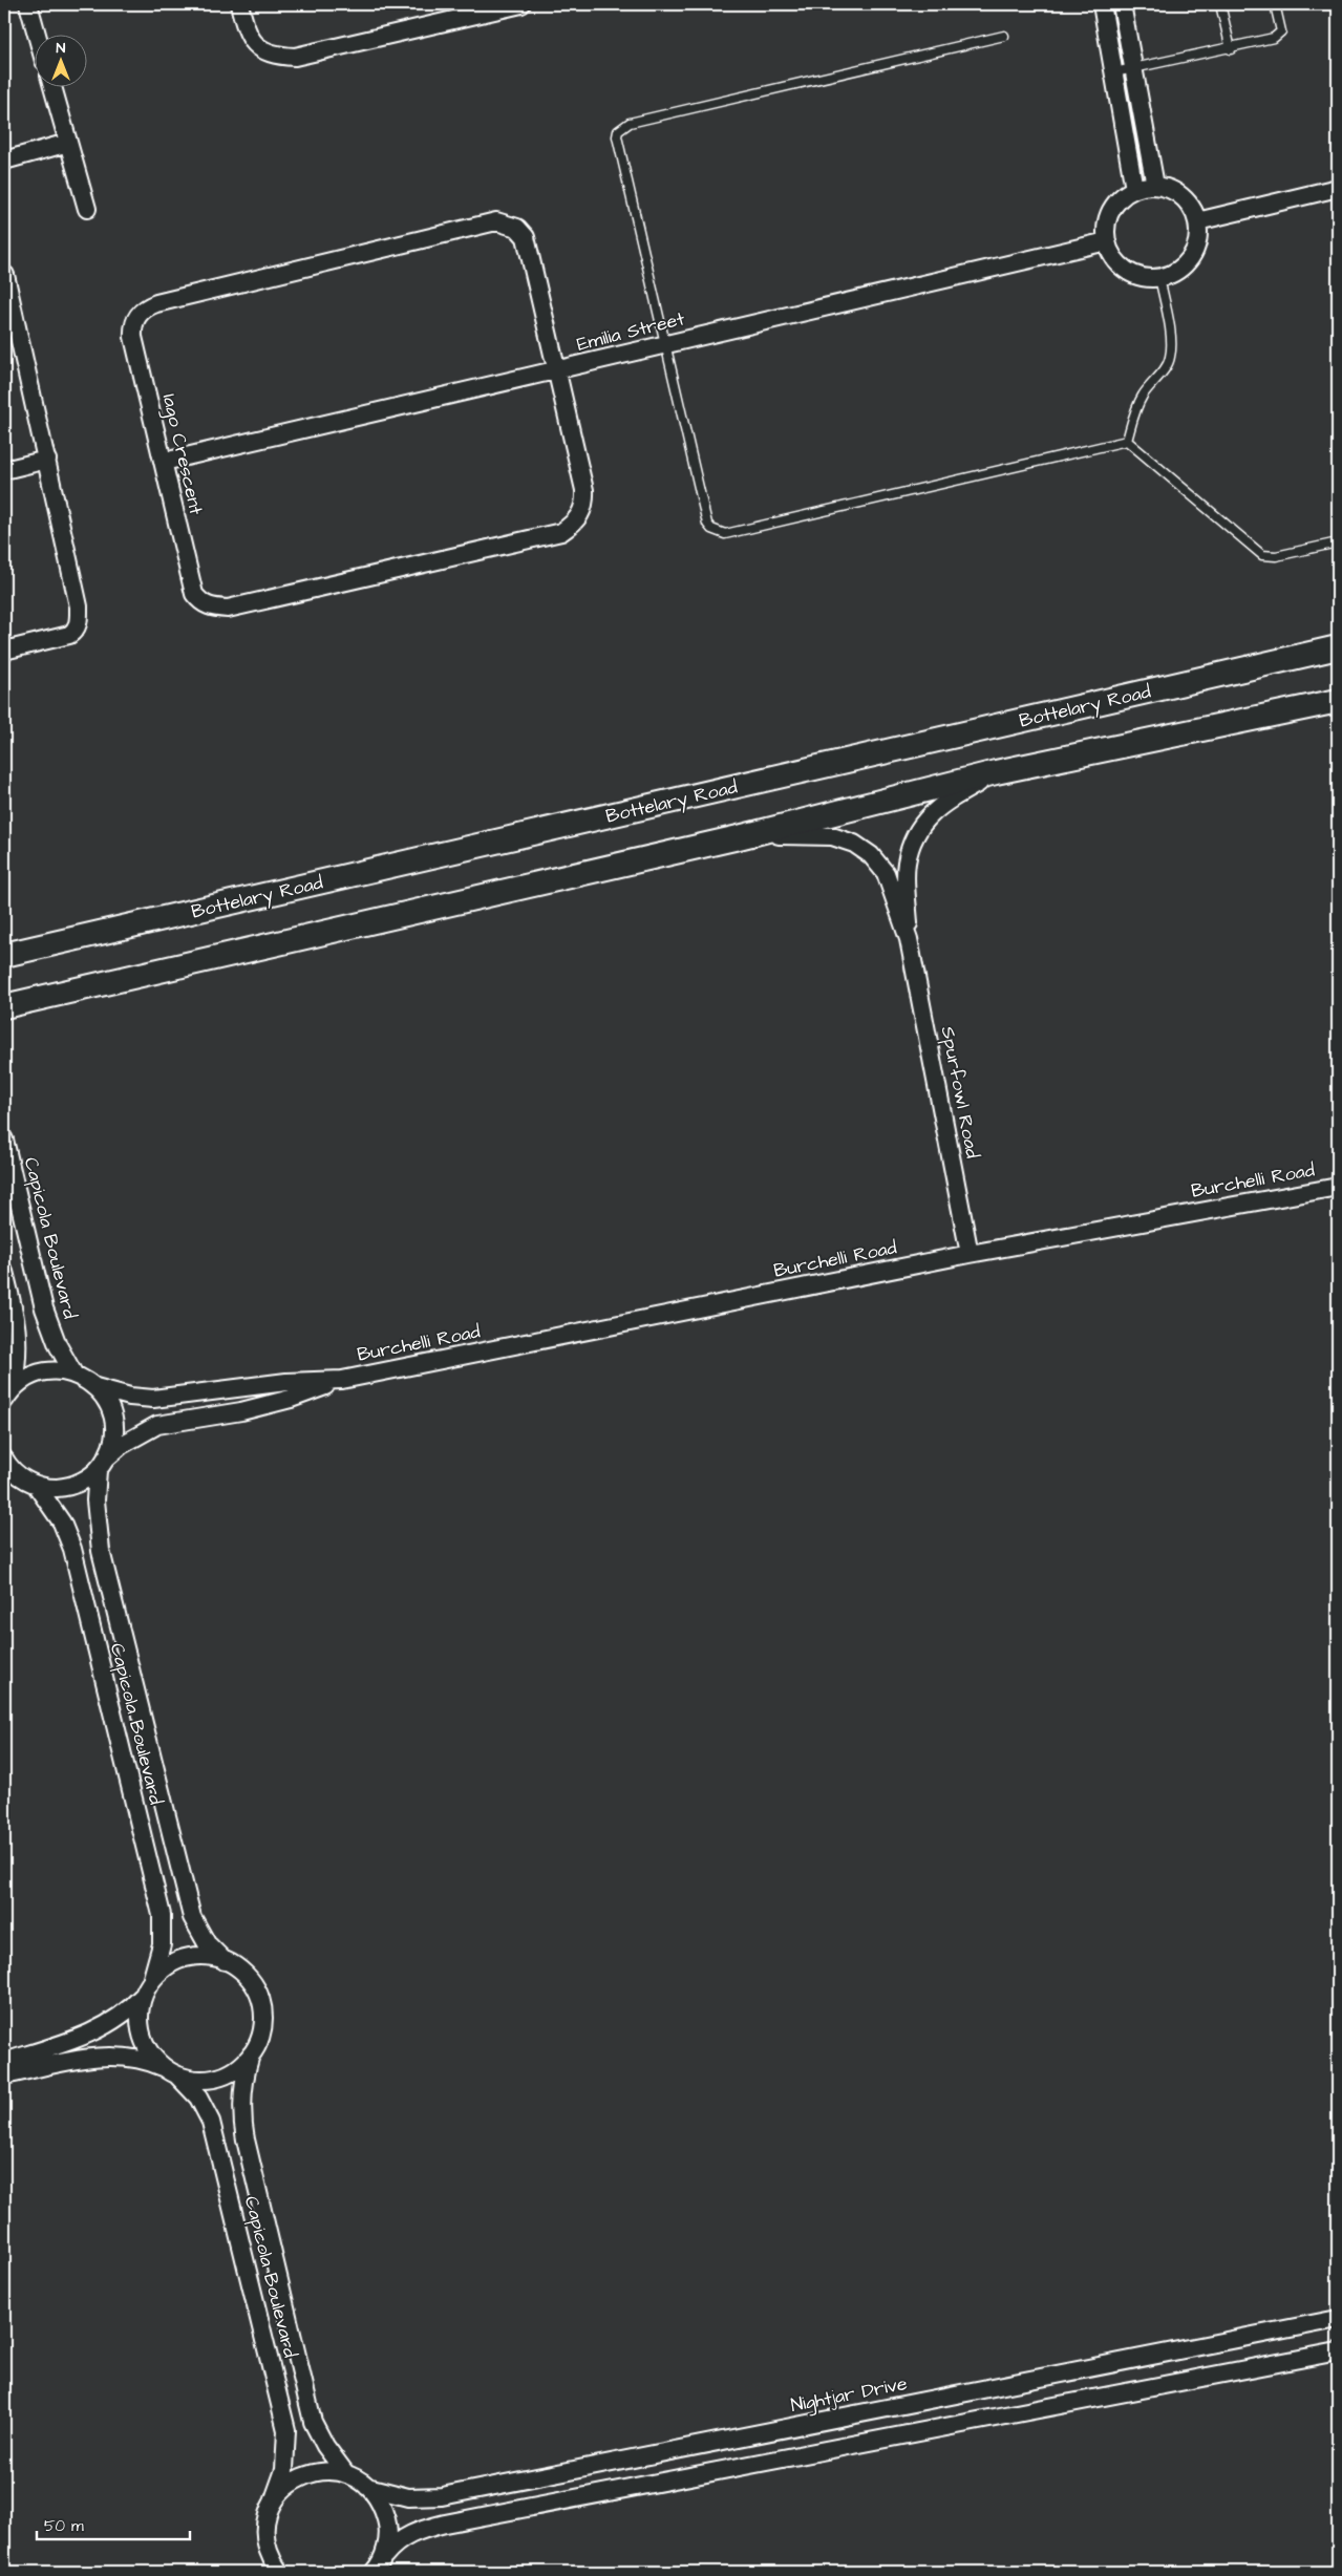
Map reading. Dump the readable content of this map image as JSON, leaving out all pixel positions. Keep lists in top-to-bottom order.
{
  "streets": {
    "main road": ["Bottelary Road"],
    "street": [
      "Emilia Street",
      "Iago Crescent",
      "Spurfowl Road",
      "Burchelli Road",
      "Capicola Boulevard",
      "Nightjar Drive"
    ]
  },
  "crossings": [
    ["Emilia Street", "Iago Crescent"],
    ["Spurfowl Road", "Burchelli Road"],
    ["Burchelli Road", "Capicola Boulevard"]
  ],
  "scale_bar": "50 m",
  "north": "top"
}
